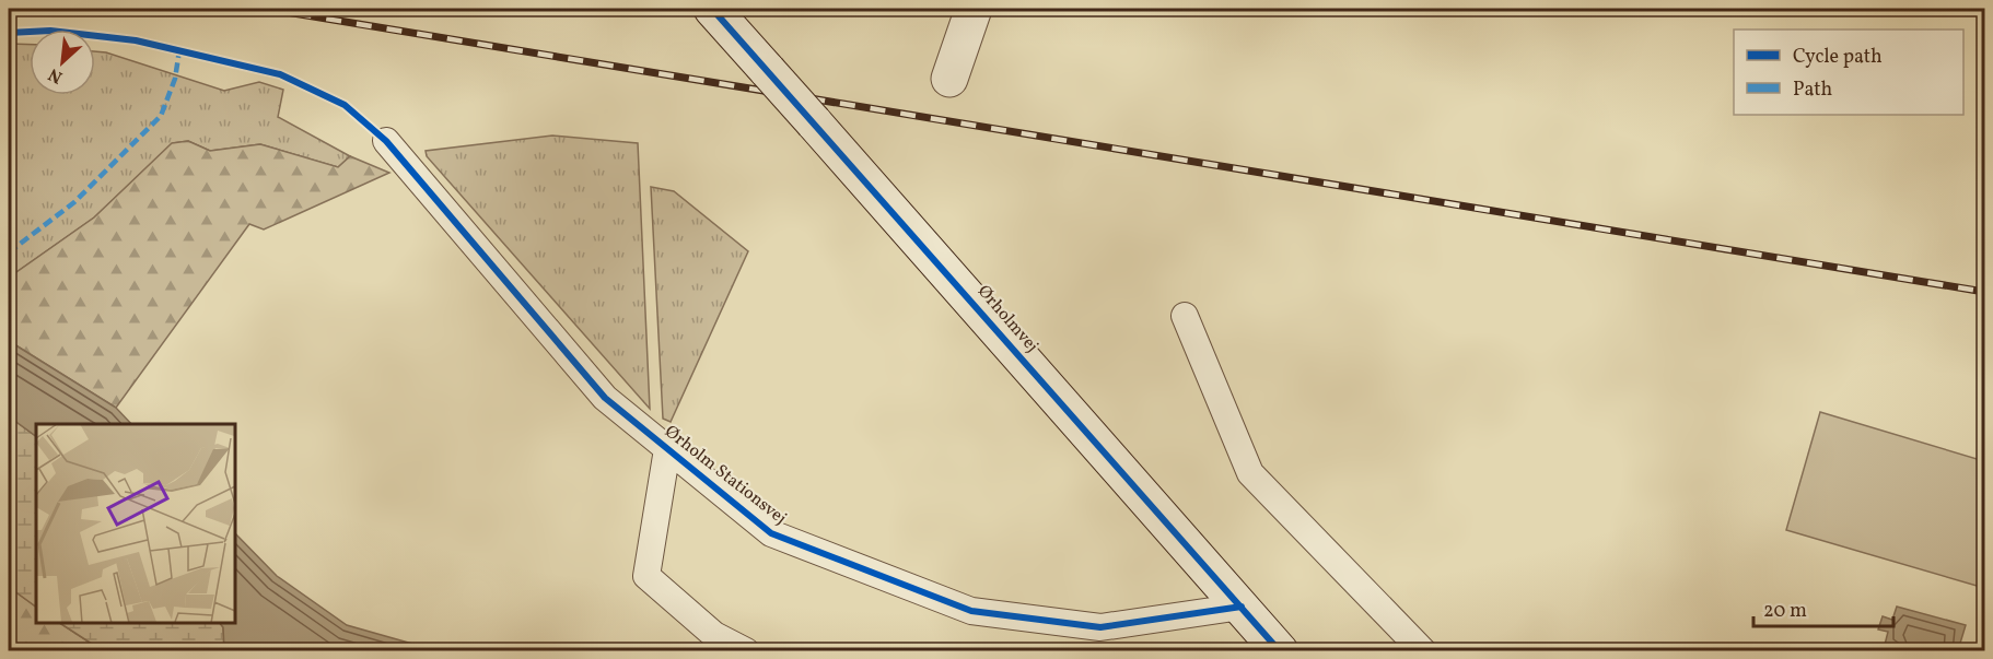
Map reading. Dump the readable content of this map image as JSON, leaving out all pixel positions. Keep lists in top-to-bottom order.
{
  "streets": {
    "street": ["Ørholmvej"],
    "lane": ["Ørholm Stationsvej"]
  },
  "crossings": [
    ["Ørholmvej", "Ørholm Stationsvej"]
  ],
  "legend": ["Cycle path", "Path"],
  "scale_bar": "20 m",
  "north": "bottom left"
}
